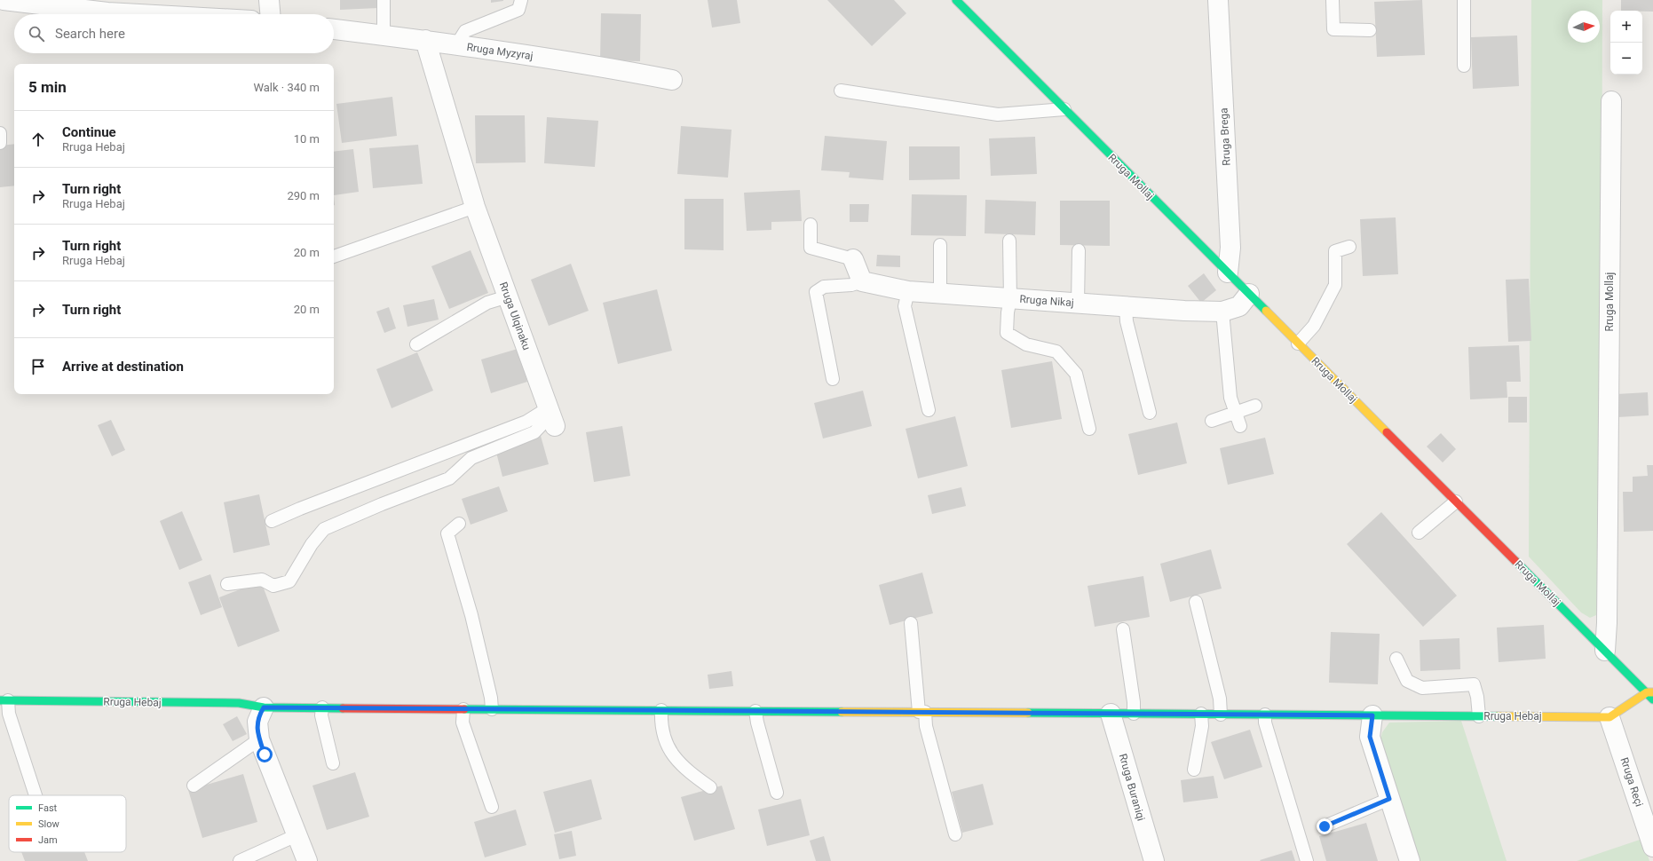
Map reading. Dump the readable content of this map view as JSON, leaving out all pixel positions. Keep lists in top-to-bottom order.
{
  "streets": {
    "street": [
      "Rruga Myzyraj",
      "Rruga Brega",
      "Rruga Mollaj",
      "Rruga Nikaj",
      "Rruga Ulqinaku",
      "Rruga Hebaj",
      "Rruga Reçi",
      "Rruga Buraniqi"
    ]
  },
  "crossings": [
    ["Rruga Myzyraj", "Rruga Ulqinaku"],
    ["Rruga Brega", "Rruga Mollaj"],
    ["Rruga Mollaj", "Rruga Nikaj"],
    ["Rruga Hebaj", "Rruga Reçi"],
    ["Rruga Hebaj", "Rruga Buraniqi"]
  ],
  "legend": ["Fast", "Slow", "Jam"],
  "north": "right",
  "page": {
    "map_buttons": ["+", "−"],
    "search": "Search here",
    "heading": ["5 min", "Walk · 340 m"],
    "list": [
      ["Continue", "Rruga Hebaj", "10 m"],
      ["Turn right", "Rruga Hebaj", "290 m"],
      ["Turn right", "Rruga Hebaj", "20 m"],
      ["Turn right", "20 m"],
      "Arrive at destination"
    ]
  }
}
